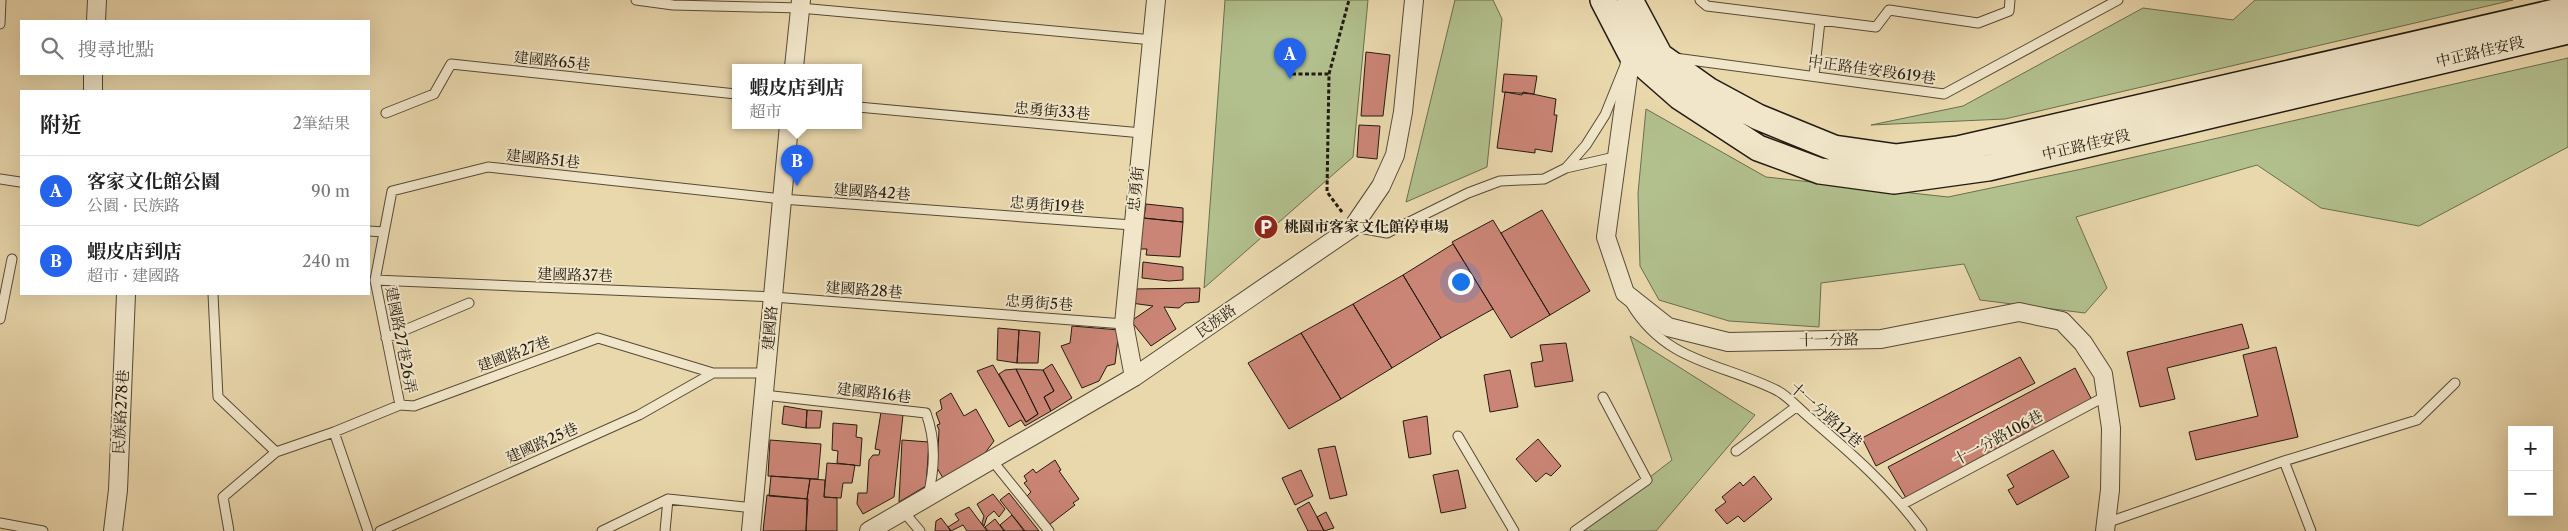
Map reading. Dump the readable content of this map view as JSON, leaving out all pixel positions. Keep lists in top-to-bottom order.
{
  "streets": {
    "main road": ["中正路佳安段"],
    "street": [
      "忠勇街",
      "民族路",
      "建國路",
      "十一分路",
      "民族路278巷"
    ],
    "lane": [
      "建國路65巷",
      "中正路佳安段619巷",
      "忠勇街33巷",
      "建國路51巷",
      "建國路42巷",
      "忠勇街19巷",
      "建國路37巷",
      "建國路28巷",
      "忠勇街5巷",
      "建國路27巷26弄",
      "建國路27巷",
      "建國路16巷",
      "十一分路12巷",
      "十一分路106巷",
      "建國路25巷"
    ]
  },
  "crossings": [
    ["中正路佳安段", "中正路佳安段619巷"],
    ["忠勇街33巷", "忠勇街"],
    ["建國路51巷", "建國路42巷"],
    ["建國路51巷", "建國路37巷"],
    ["建國路51巷", "建國路"],
    ["建國路51巷", "建國路27巷26弄"],
    ["忠勇街", "忠勇街19巷"],
    ["忠勇街", "忠勇街5巷"],
    ["忠勇街", "民族路"],
    ["建國路42巷", "忠勇街19巷"],
    ["建國路42巷", "建國路"],
    ["建國路37巷", "建國路28巷"],
    ["建國路37巷", "建國路"],
    ["建國路37巷", "建國路27巷26弄"],
    ["建國路28巷", "忠勇街5巷"],
    ["建國路28巷", "建國路"],
    ["民族路", "建國路16巷"],
    ["建國路", "建國路27巷"],
    ["建國路", "建國路16巷"],
    ["建國路27巷26弄", "建國路27巷"],
    ["十一分路", "十一分路12巷"],
    ["十一分路", "十一分路106巷"],
    ["建國路27巷", "建國路25巷"],
    ["十一分路12巷", "十一分路106巷"]
  ],
  "places": {
    "parking": ["桃園市客家文化館停車場"]
  },
  "page": {
    "search": "搜尋地點",
    "pins": ["A", "B"],
    "popup": ["蝦皮店到店", "超市"],
    "heading": ["附近", "2筆結果"],
    "list": [
      {
        "mark": "A",
        "name": "客家文化館公園",
        "note": "公園 · 民族路",
        "value": "90 m"
      },
      {
        "mark": "B",
        "name": "蝦皮店到店",
        "note": "超市 · 建國路",
        "value": "240 m"
      }
    ],
    "map_buttons": ["+", "−"]
  }
}
